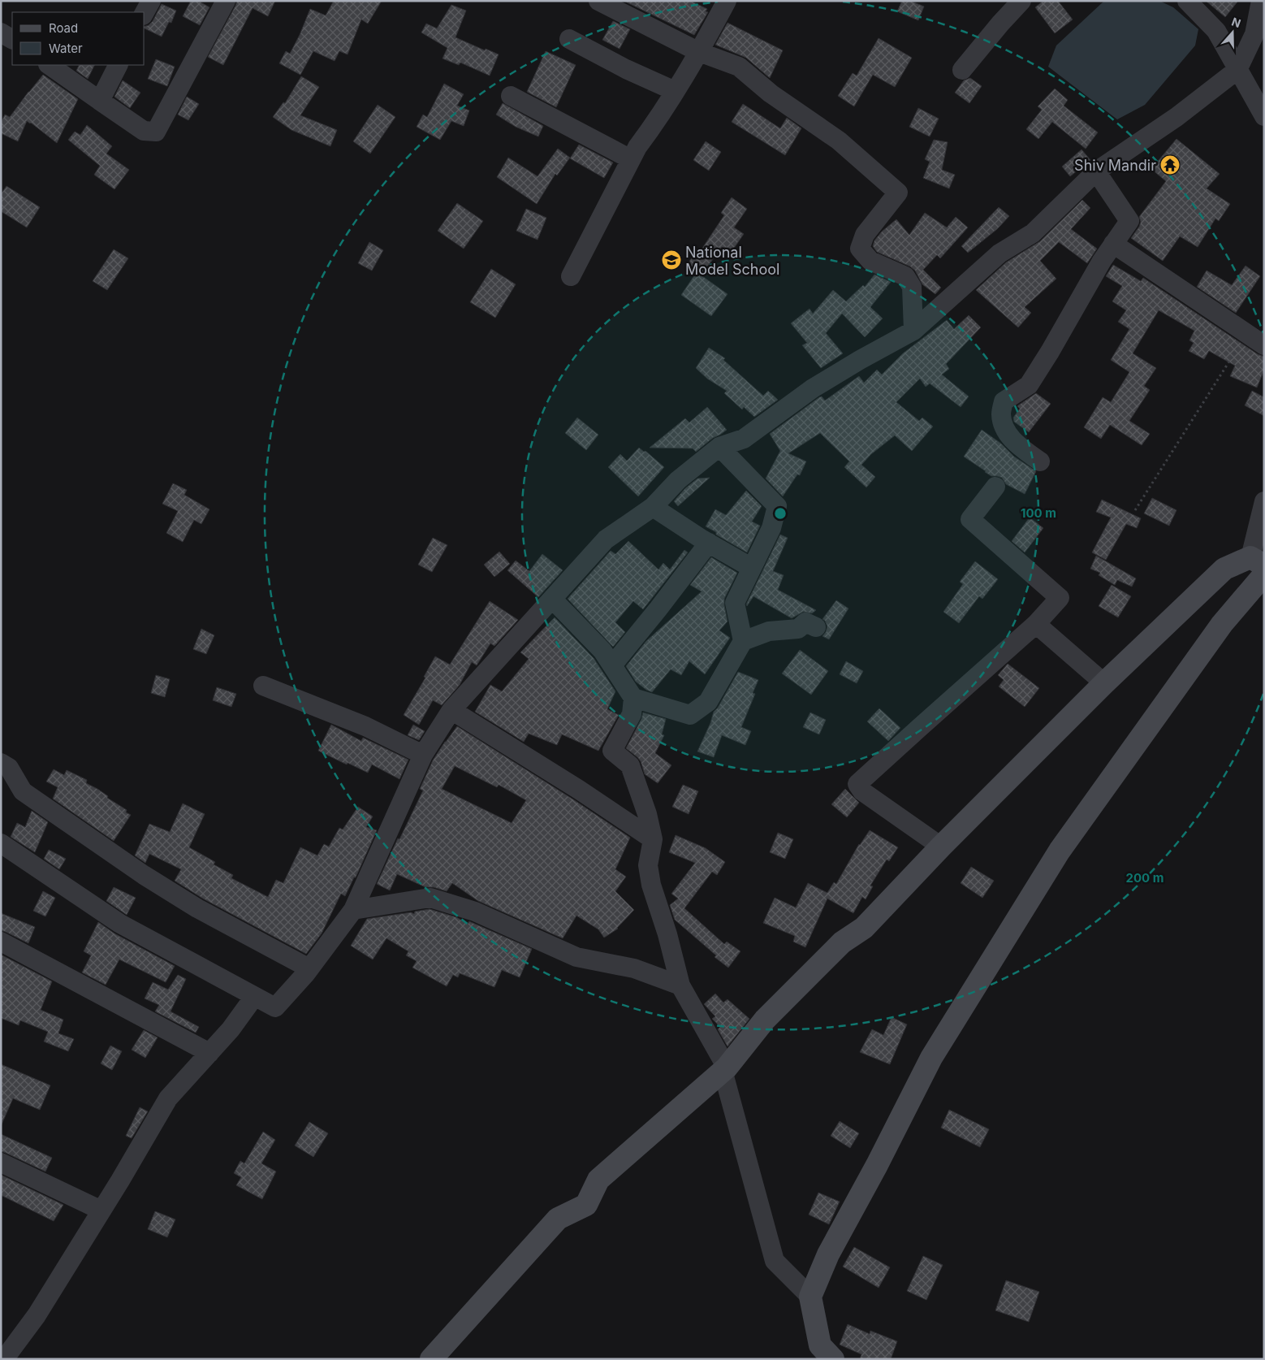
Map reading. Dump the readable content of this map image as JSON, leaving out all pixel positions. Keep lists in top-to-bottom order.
{
  "places": {
    "temple": ["Shiv Mandir"],
    "school or university": ["National Model School"]
  },
  "legend": ["Road", "Water"],
  "north": "top",
  "rings": ["100 m", "200 m"]
}
